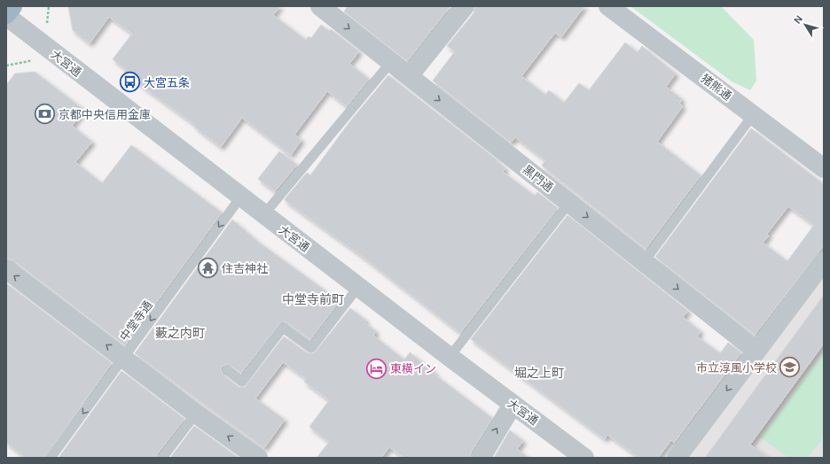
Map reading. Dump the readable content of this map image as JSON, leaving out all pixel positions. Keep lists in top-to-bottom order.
{
  "streets": {
    "street": ["大宮通", "猪熊通", "黒門通"],
    "lane": ["中堂寺通"]
  },
  "crossings": [
    ["大宮通", "中堂寺通"]
  ],
  "one_way": ["黒門通", "中堂寺通"],
  "districts": ["中堂寺前町", "藪之内町", "堀之上町"],
  "places": {
    "bus stop": ["大宮五条"],
    "bank": ["京都中央信用金庫"],
    "temple": ["住吉神社"],
    "school or university": ["市立淳風小学校"],
    "hotel": ["東横イン"]
  },
  "north": "top left"
}
